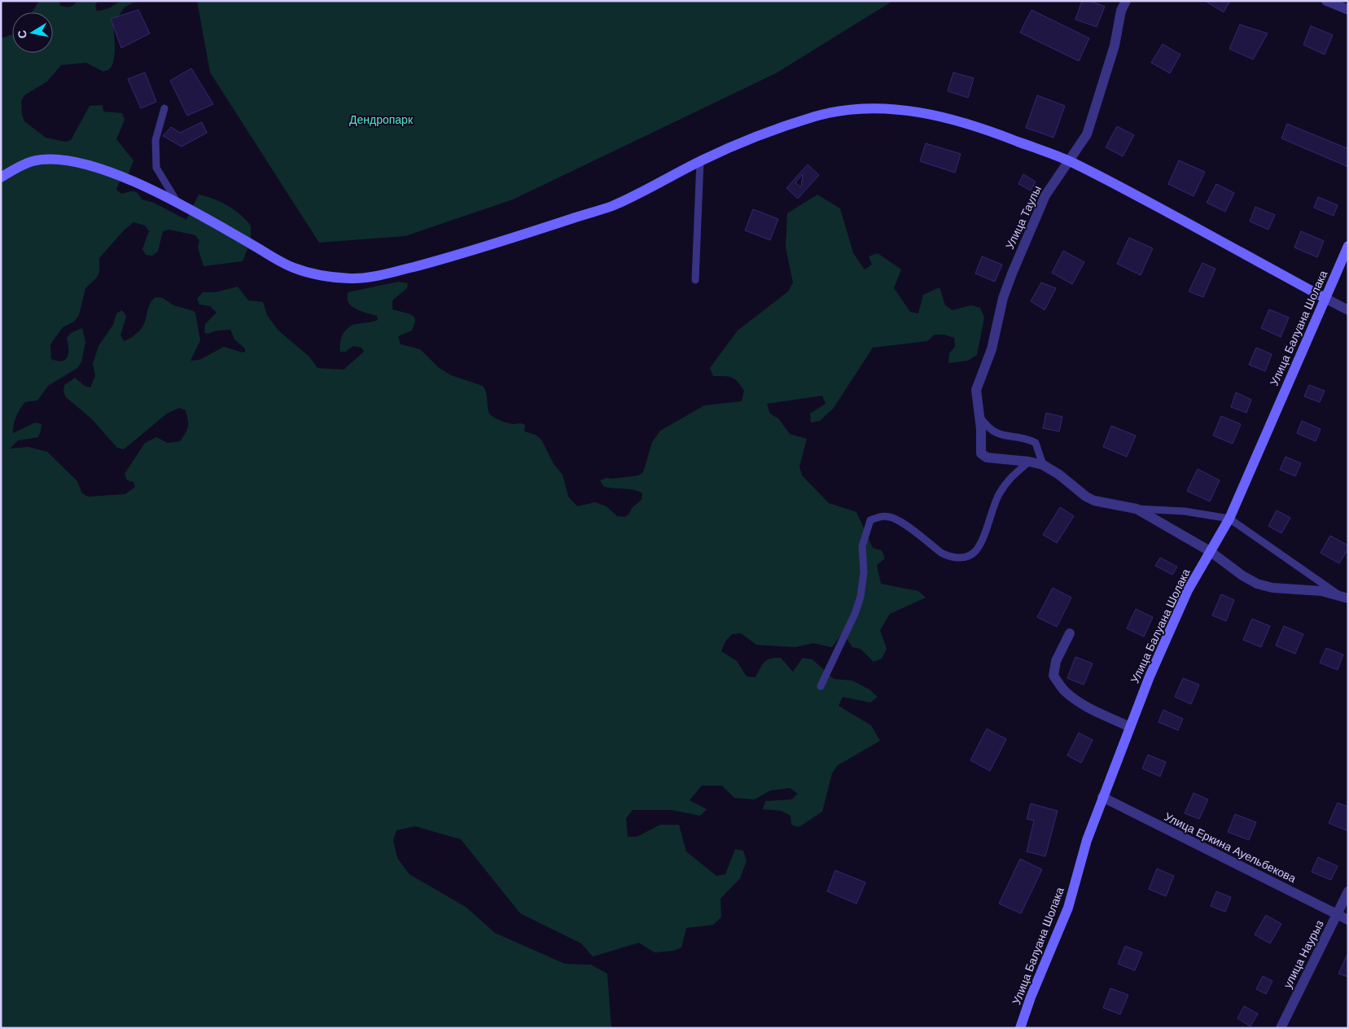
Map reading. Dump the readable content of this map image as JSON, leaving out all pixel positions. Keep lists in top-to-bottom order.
{
  "streets": {
    "street": [
      "Улица Таулы",
      "Улица Балуана Шолака",
      "Улица Еркина Ауельбекова",
      "улица Наурыз"
    ]
  },
  "crossings": [
    ["Улица Балуана Шолака", "Улица Еркина Ауельбекова"],
    ["Улица Еркина Ауельбекова", "улица Наурыз"]
  ],
  "parks": ["Дендропарк"],
  "north": "left"
}
